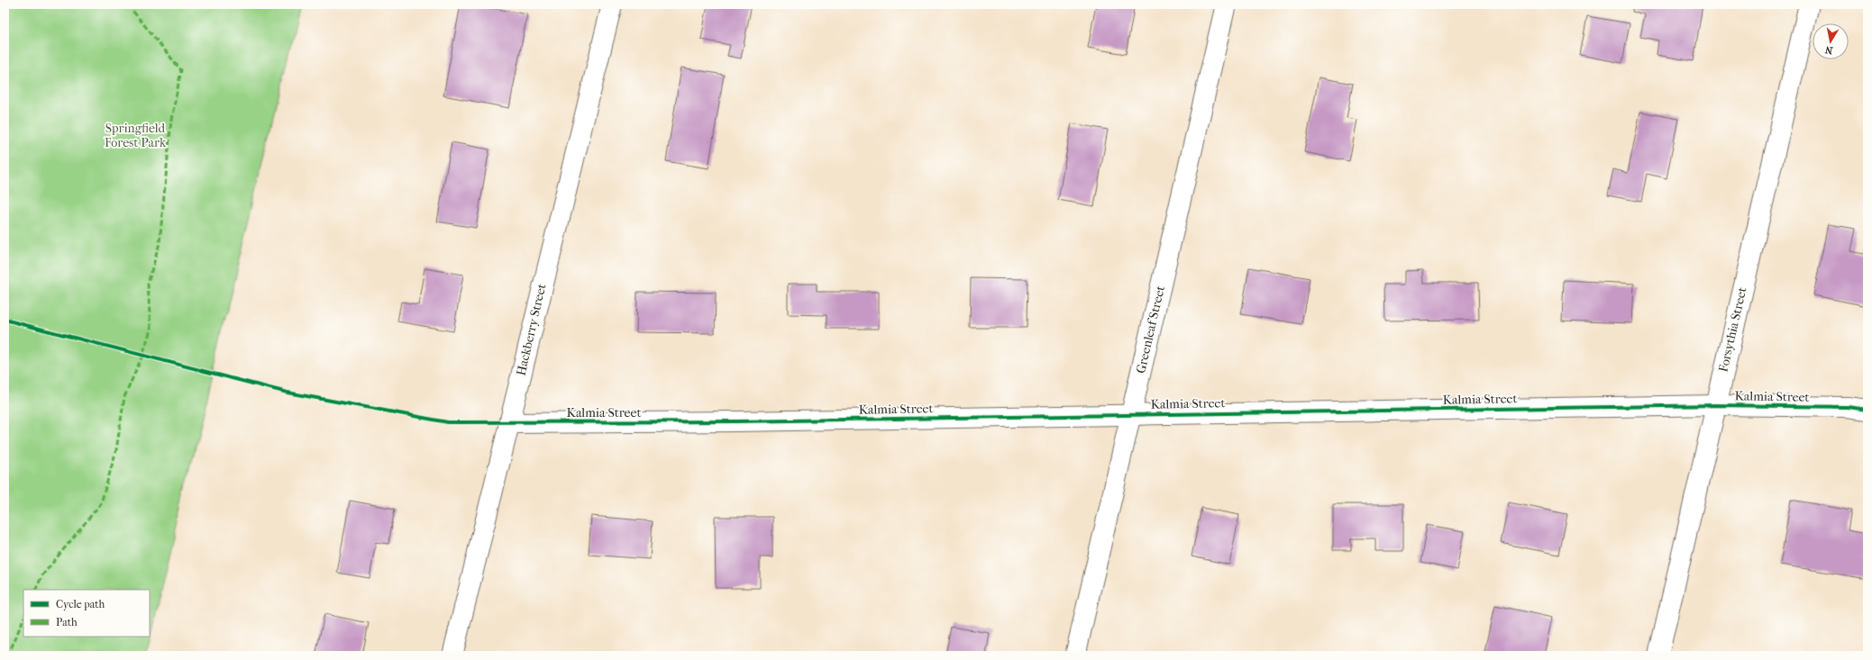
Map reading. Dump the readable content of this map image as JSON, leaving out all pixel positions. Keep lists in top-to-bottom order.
{
  "streets": {
    "street": [
      "Hackberry Street",
      "Greenleaf Street",
      "Forsythia Street",
      "Kalmia Street"
    ]
  },
  "crossings": [
    ["Hackberry Street", "Kalmia Street"],
    ["Greenleaf Street", "Kalmia Street"],
    ["Forsythia Street", "Kalmia Street"]
  ],
  "parks": ["Springfield Forest Park"],
  "legend": ["Cycle path", "Path"],
  "north": "bottom"
}
